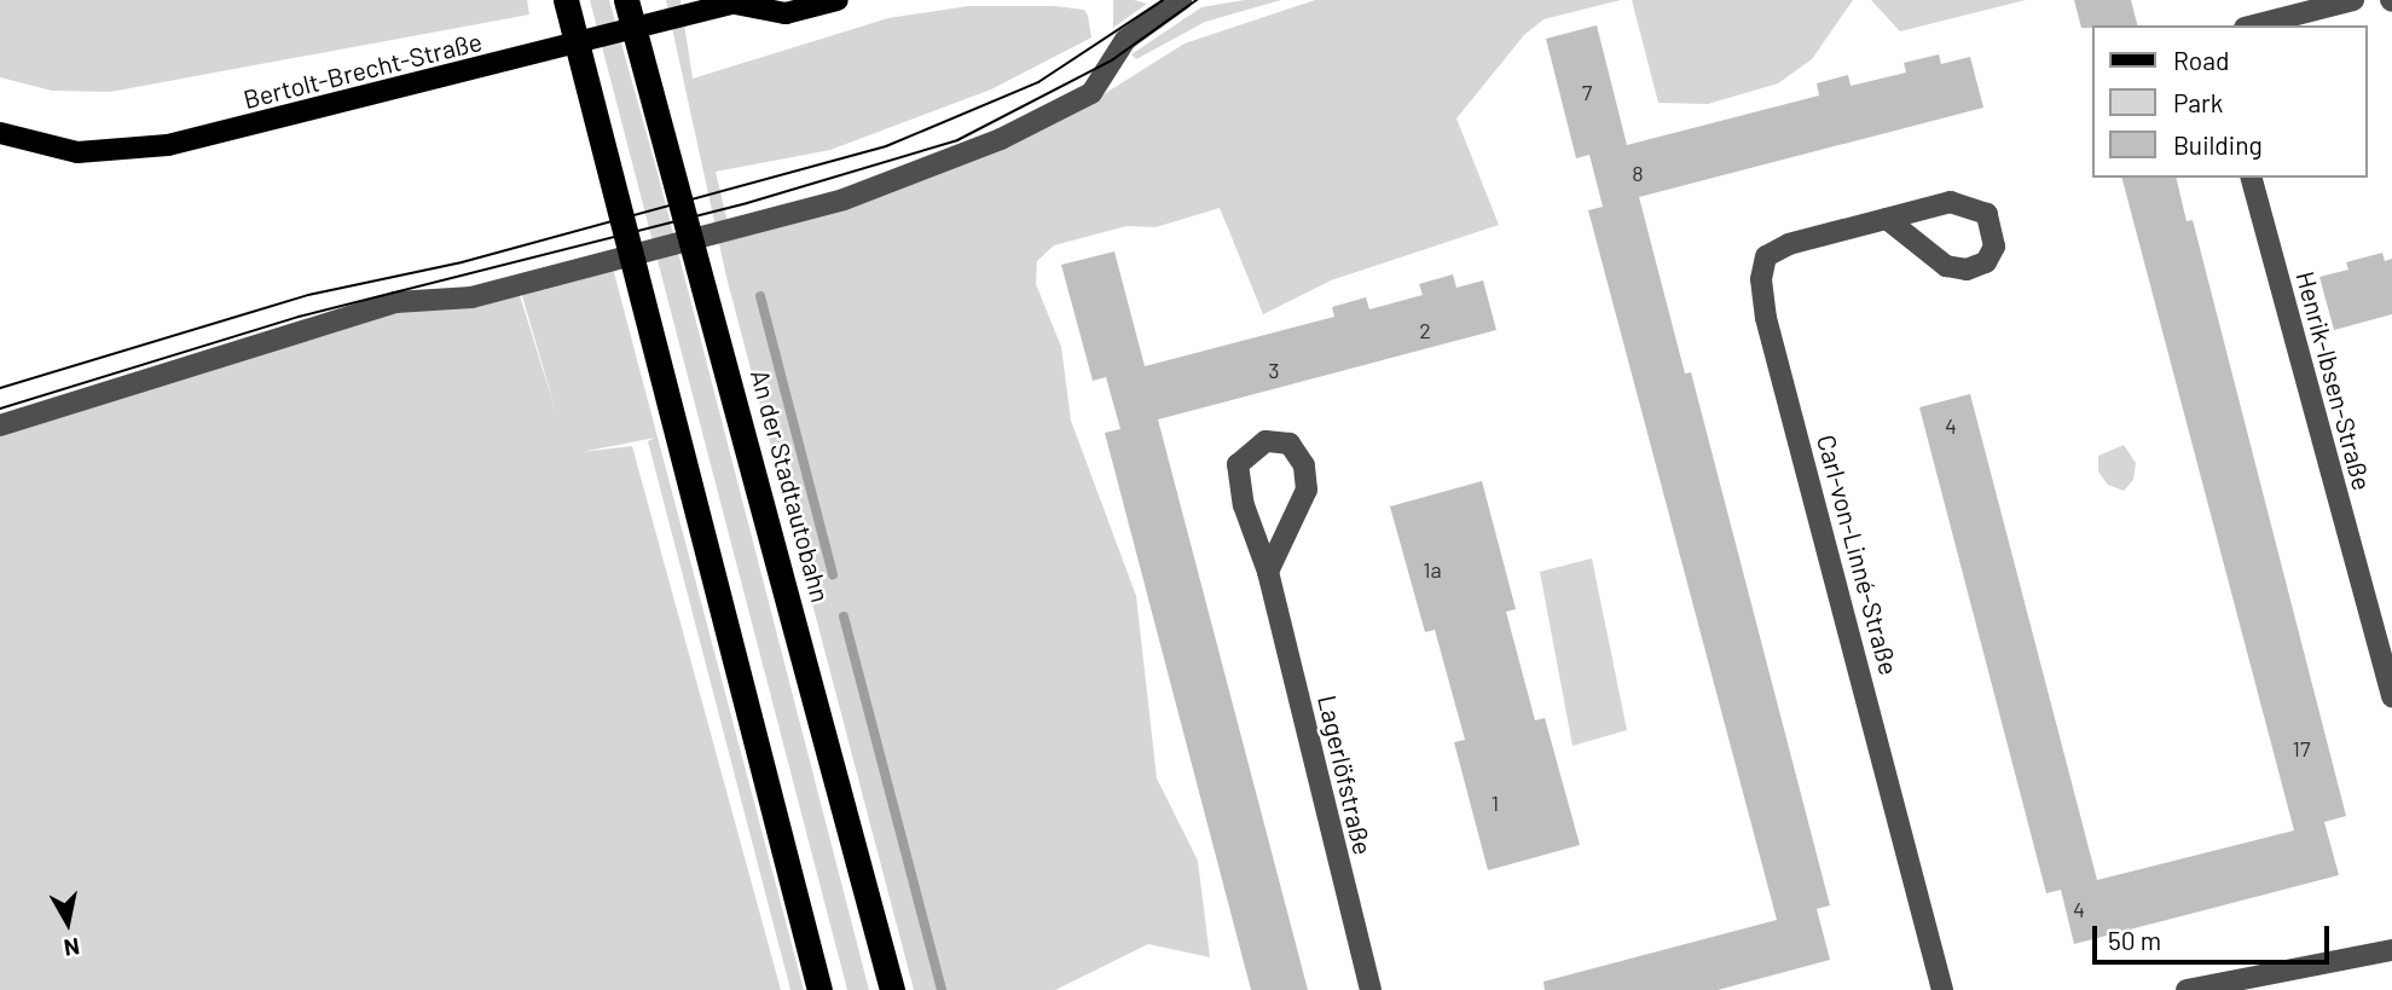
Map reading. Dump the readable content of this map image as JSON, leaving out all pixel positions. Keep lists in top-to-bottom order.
{
  "streets": {
    "highway": ["An der Stadtautobahn"],
    "main road": ["Bertolt-Brecht-Straße"],
    "street": ["Henrik-Ibsen-Straße", "Carl-von-Linné-Straße", "Lagerlöfstraße"]
  },
  "house_numbers": [
    "7",
    "8",
    "2",
    "3",
    "4",
    "1a",
    "17",
    "1",
    "4"
  ],
  "legend": ["Road", "Park", "Building"],
  "scale_bar": "50 m",
  "north": "bottom"
}
